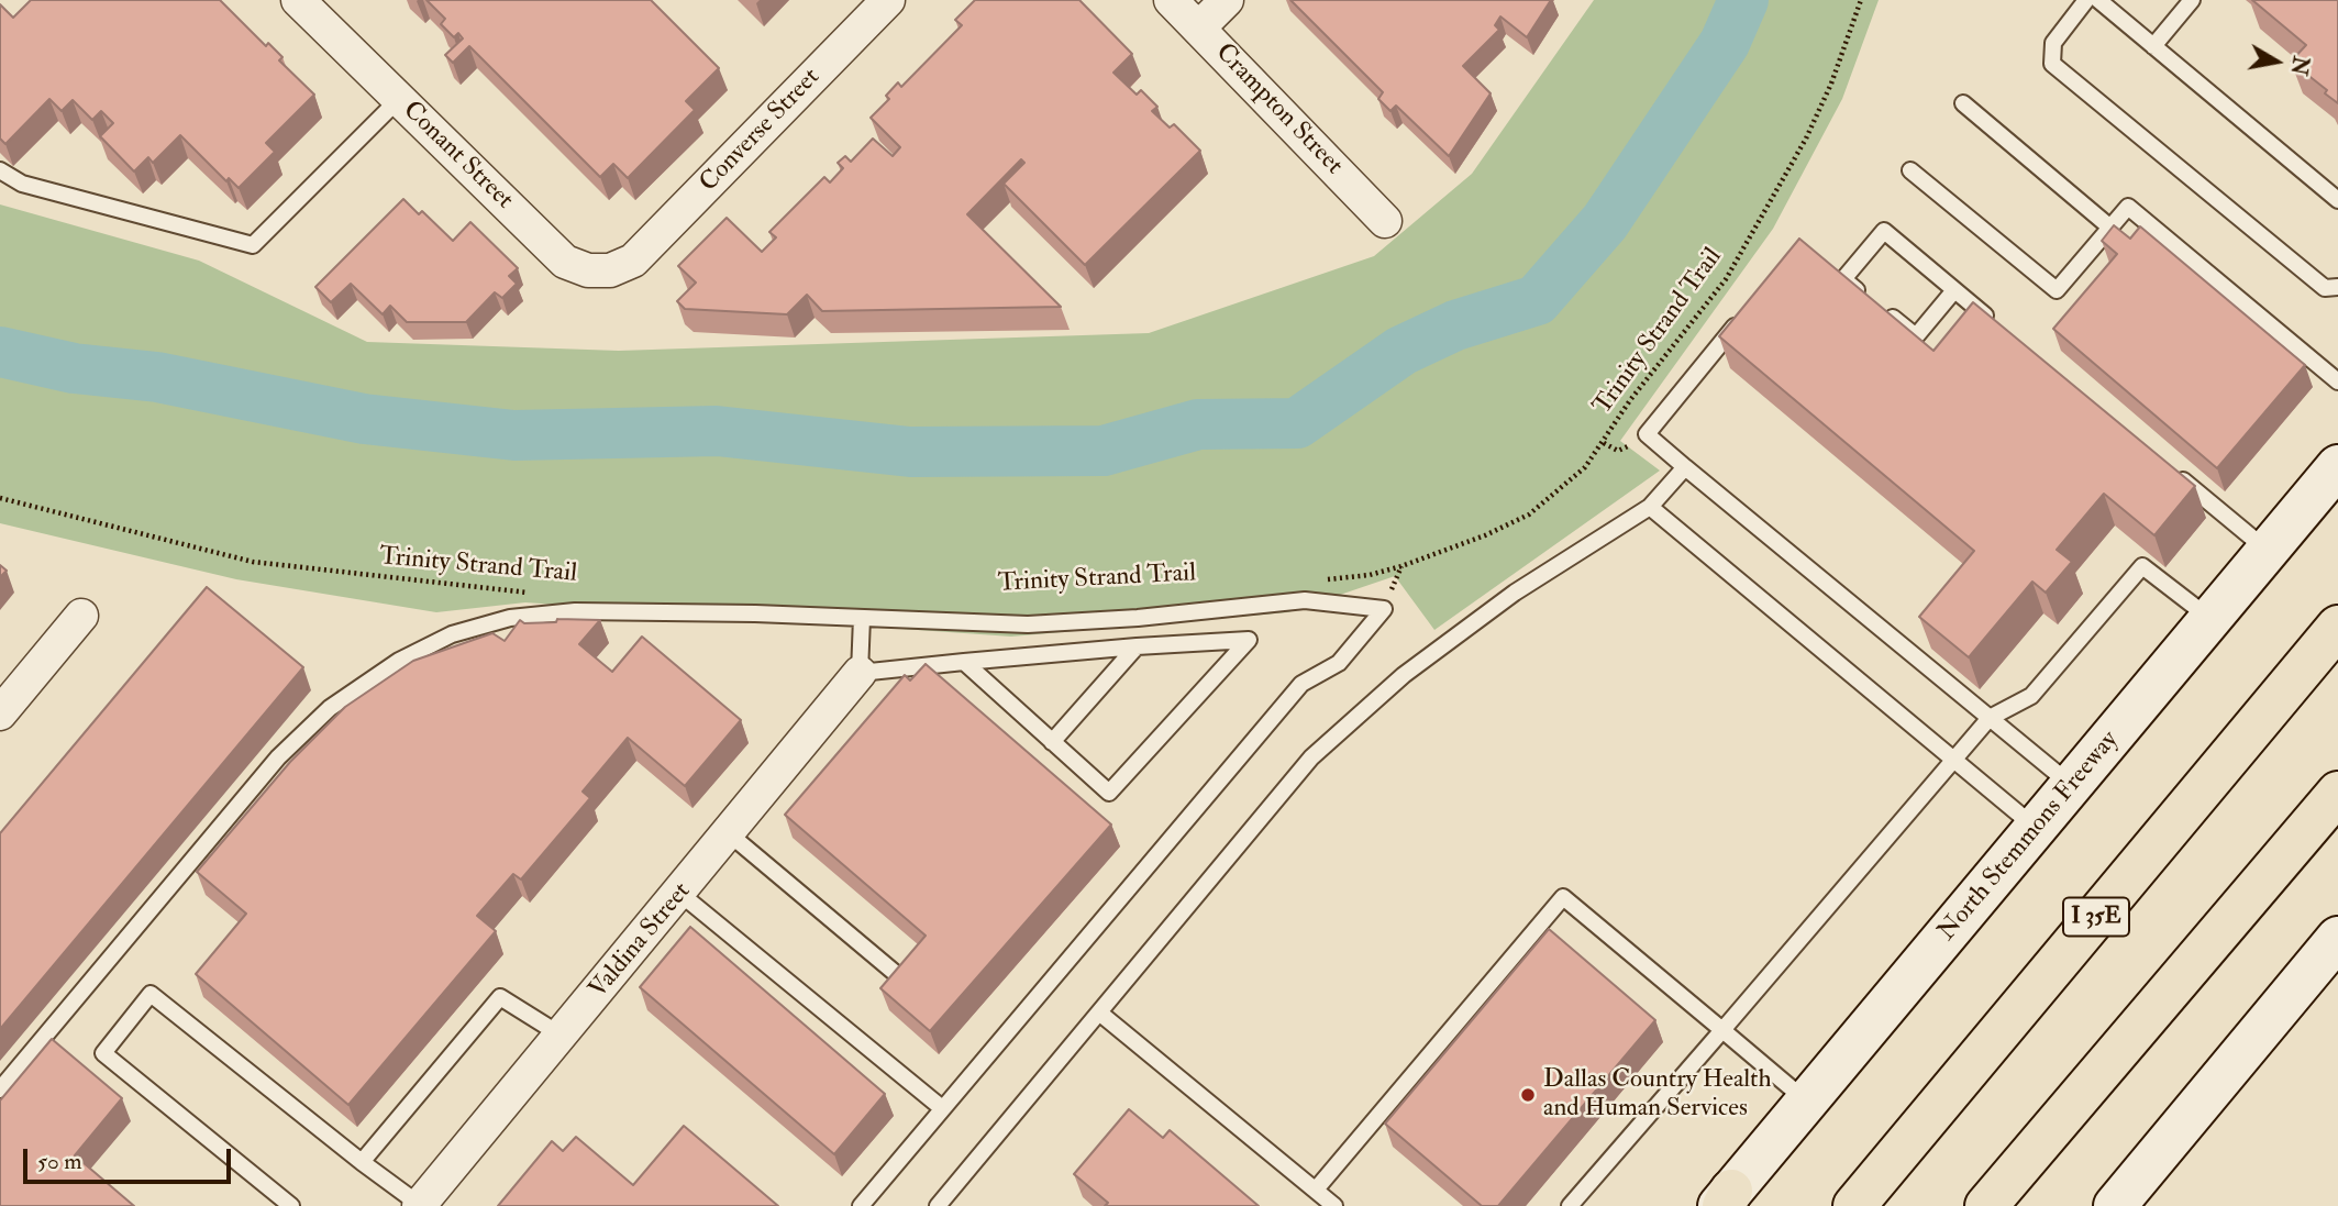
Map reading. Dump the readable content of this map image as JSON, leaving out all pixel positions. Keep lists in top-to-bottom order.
{
  "streets": {
    "highway": ["I 35E"],
    "main road": ["North Stemmons Freeway"],
    "street": [
      "Crampton Street",
      "Converse Street",
      "Conant Street",
      "Valdina Street"
    ],
    "path": ["Trinity Strand Trail"]
  },
  "crossings": [
    ["Converse Street", "Conant Street"]
  ],
  "places": ["Dallas Country Health and Human Services"],
  "scale_bar": "50 m",
  "north": "right"
}
